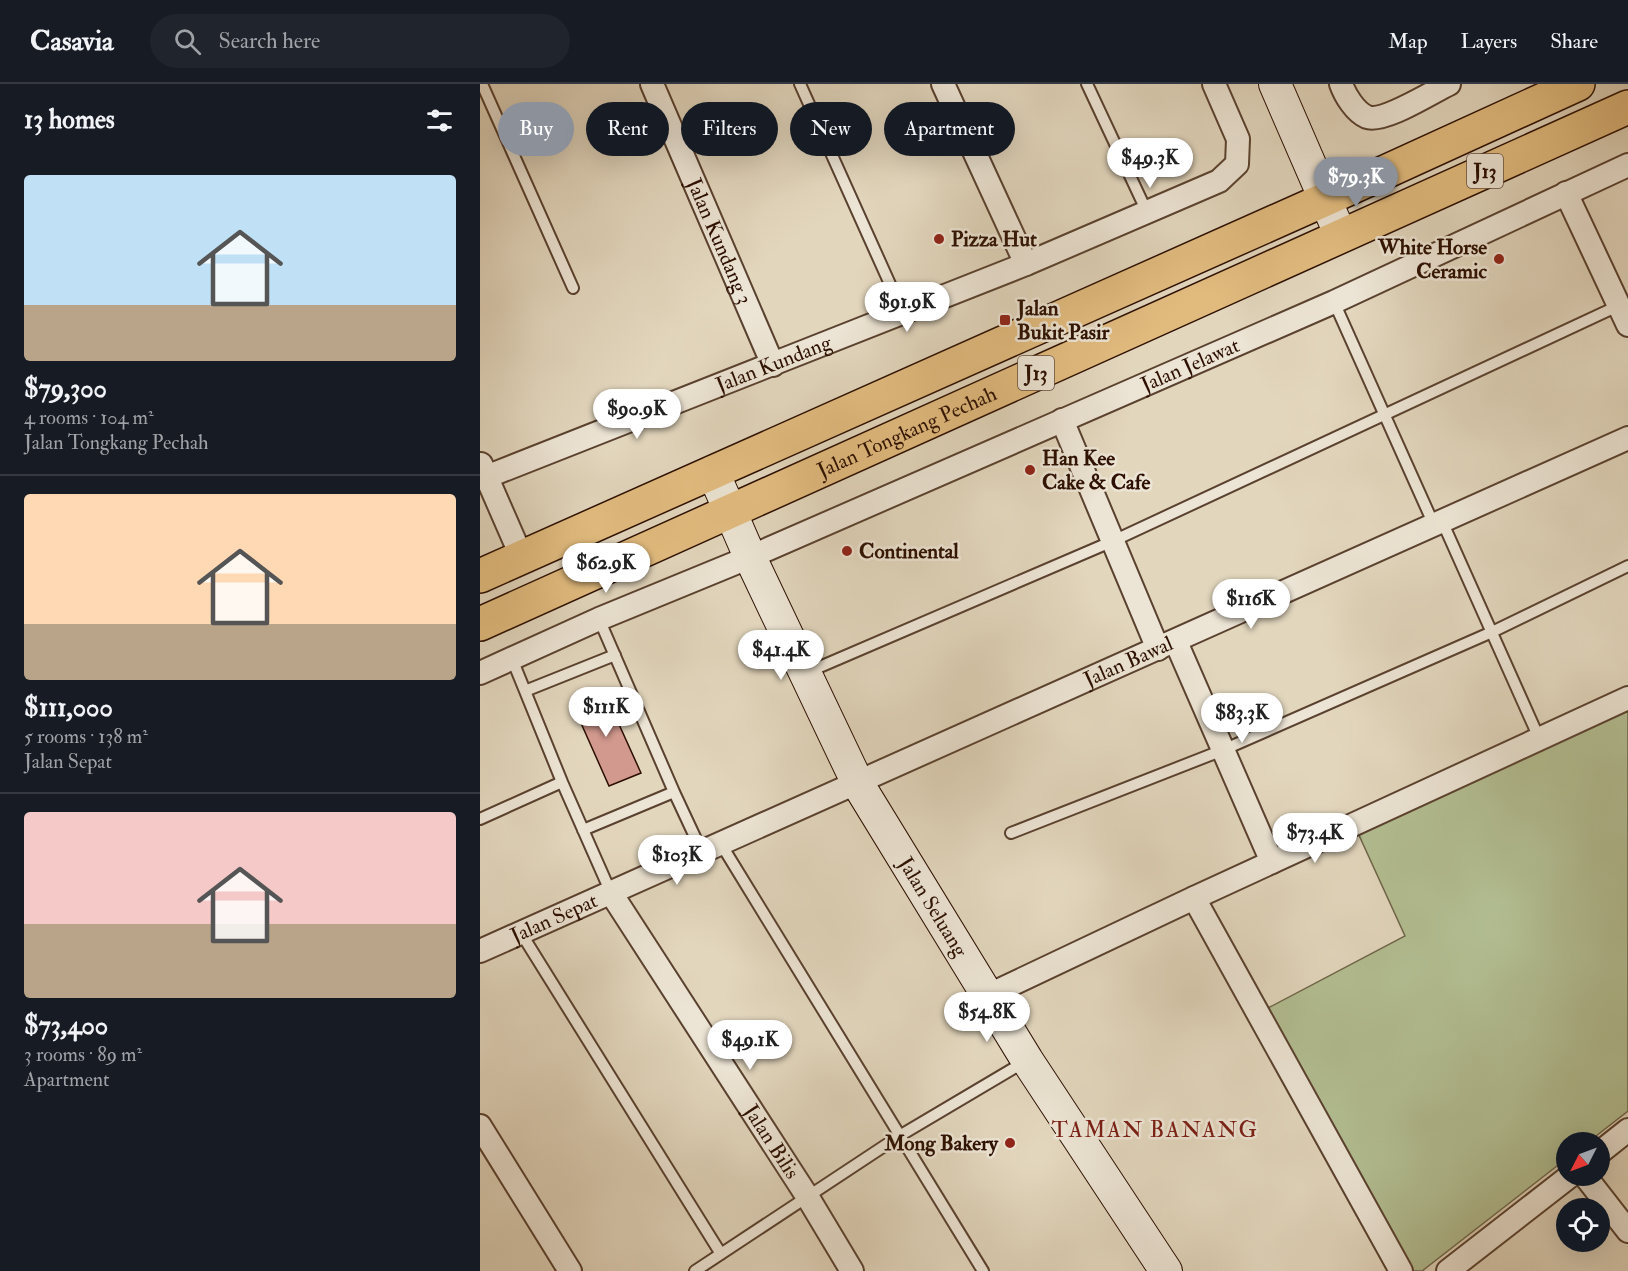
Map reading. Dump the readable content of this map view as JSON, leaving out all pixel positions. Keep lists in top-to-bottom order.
{
  "streets": {
    "main road": ["J13", "Jalan Tongkang Pechah"],
    "street": [
      "Jalan Kundang 3",
      "Jalan Kundang",
      "Jalan Jelawat",
      "Jalan Bawal",
      "Jalan Seluang",
      "Jalan Sepat",
      "Jalan Bilis"
    ]
  },
  "crossings": [
    ["Jalan Kundang 3", "Jalan Kundang"],
    ["Jalan Jelawat", "Jalan Seluang"],
    ["Jalan Tongkang Pechah", "Jalan Seluang"],
    ["Jalan Bawal", "Jalan Seluang"],
    ["Jalan Bawal", "Jalan Sepat"],
    ["Jalan Seluang", "Jalan Sepat"],
    ["Jalan Sepat", "Jalan Bilis"]
  ],
  "districts": ["TAMAN BANANG"],
  "places": {
    "other": [
      "Pizza Hut",
      "White Horse Ceramic",
      "Han Kee Cake & Cafe",
      "Continental",
      "Mong Bakery"
    ],
    "transit": ["Jalan Bukit Pasir"]
  },
  "north": "bottom left",
  "page": {
    "header": "Casavia",
    "search": "Search here",
    "nav": ["Map", "Layers", "Share"],
    "heading": "13 homes",
    "chip": [
      "Buy",
      "Rent",
      "Filters",
      "New",
      "Apartment"
    ],
    "price": [
      "$49.3K",
      "$79.3K",
      "$91.9K",
      "$90.9K",
      "$62.9K",
      "$116K",
      "$41.4K",
      "$111K",
      "$83.3K",
      "$73.4K",
      "$103K",
      "$54.8K",
      "$49.1K"
    ],
    "list": [
      {
        "name": "$79,300",
        "note": "4 rooms · 104 m² · Jalan Tongkang Pechah"
      },
      {
        "name": "$111,000",
        "note": "5 rooms · 138 m² · Jalan Sepat"
      },
      {
        "name": "$73,400",
        "note": "3 rooms · 89 m² · Apartment"
      }
    ]
  }
}
